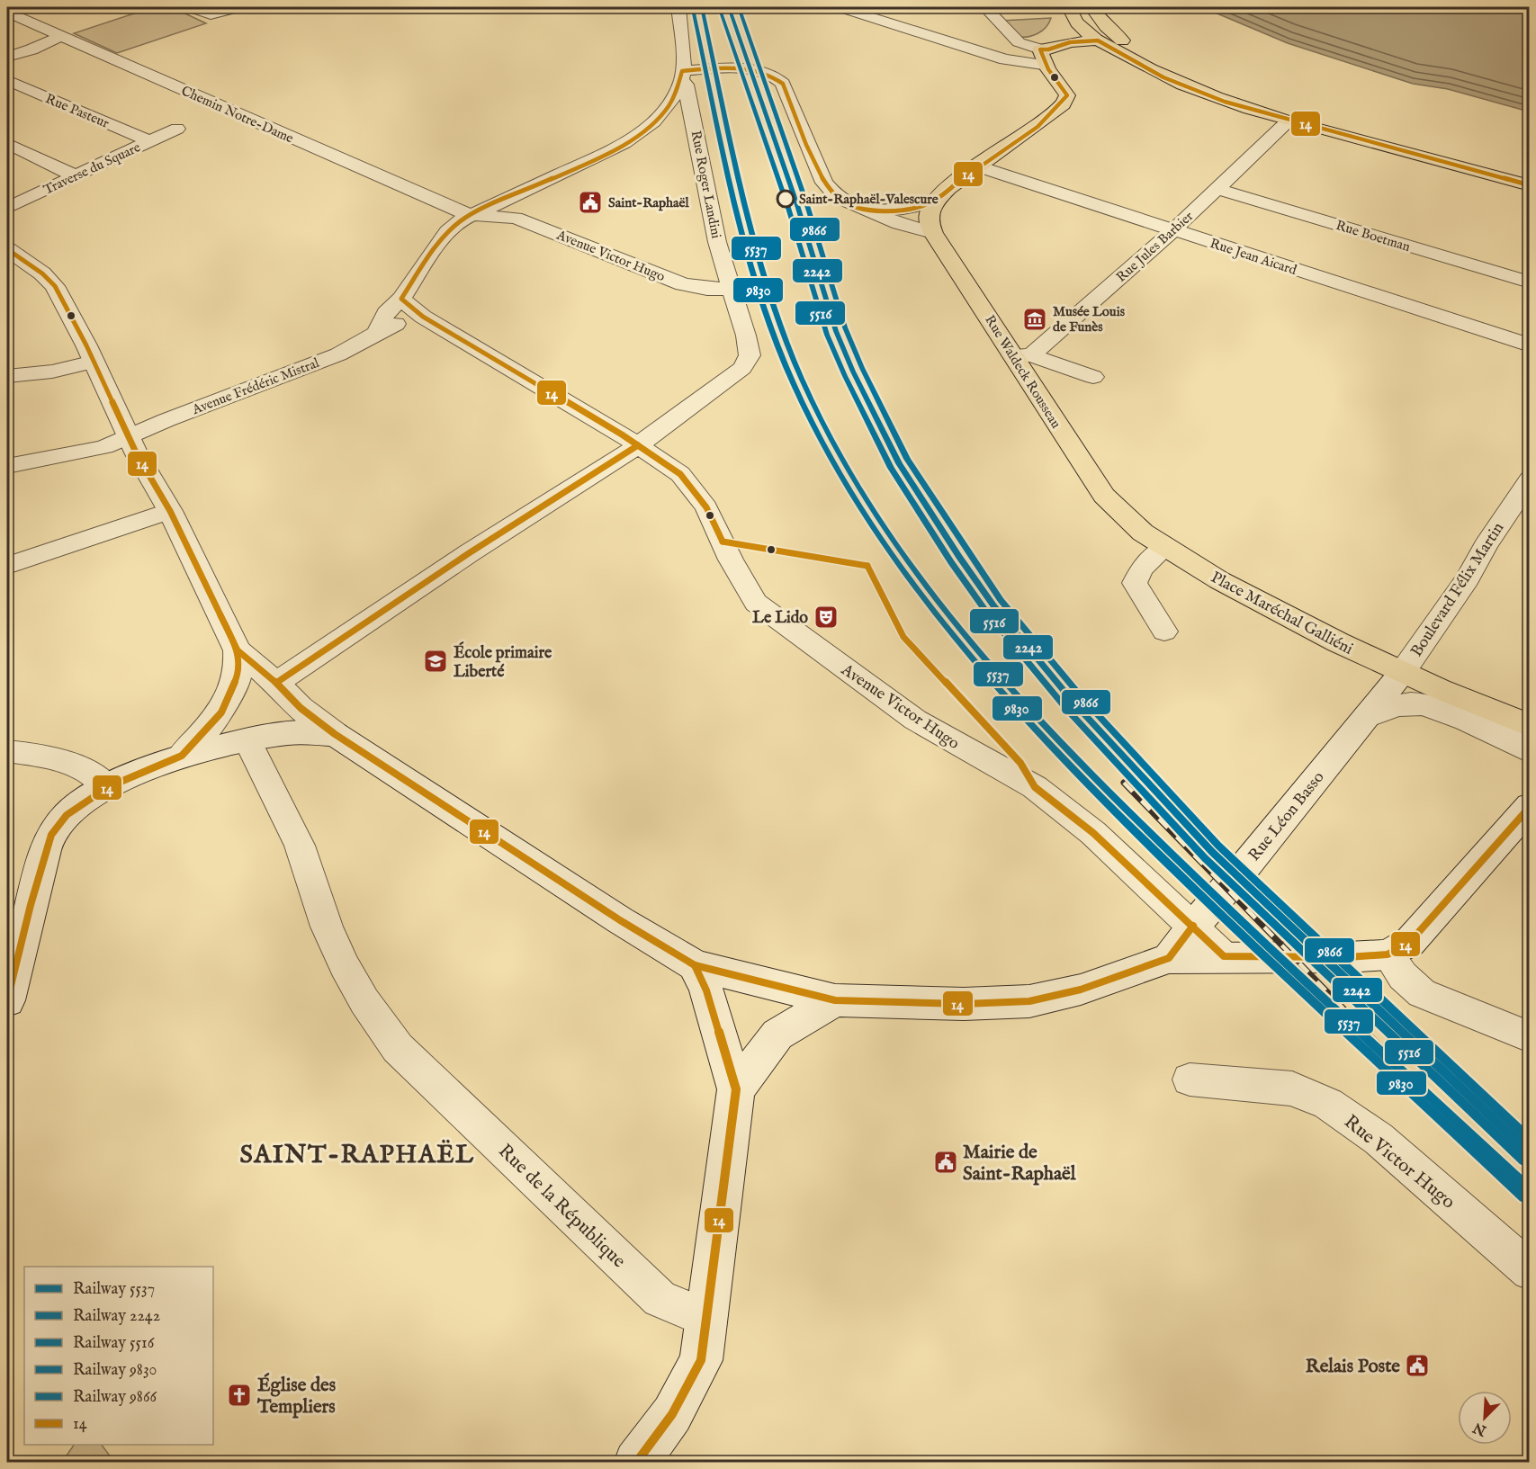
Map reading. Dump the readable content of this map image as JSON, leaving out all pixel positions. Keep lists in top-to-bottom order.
{
  "streets": {
    "main road": ["Rue Waldeck Rousseau", "Place Maréchal Galliéni", "Rue Léon Basso"],
    "street": [
      "Rue Pasteur",
      "Chemin Notre-Dame",
      "Traverse du Square",
      "Rue Roger Landini",
      "Rue Boetman",
      "Rue Jules Barbier",
      "Avenue Victor Hugo",
      "Rue Jean Aicard",
      "Avenue Frédéric Mistral",
      "Boulevard Félix Martin",
      "Rue Victor Hugo",
      "Rue de la République"
    ]
  },
  "crossings": [
    ["Rue Pasteur", "Traverse du Square"],
    ["Chemin Notre-Dame", "Avenue Frédéric Mistral"],
    ["Rue Roger Landini", "Avenue Victor Hugo"],
    ["Rue Roger Landini", "Avenue Frédéric Mistral"],
    ["Rue Boetman", "Rue Jules Barbier"],
    ["Rue Jules Barbier", "Rue Jean Aicard"],
    ["Rue Jules Barbier", "Rue Waldeck Rousseau"],
    ["Avenue Victor Hugo", "Avenue Frédéric Mistral"],
    ["Avenue Victor Hugo", "Rue Léon Basso"],
    ["Rue Waldeck Rousseau", "Place Maréchal Galliéni"],
    ["Boulevard Félix Martin", "Place Maréchal Galliéni"],
    ["Boulevard Félix Martin", "Rue Léon Basso"],
    ["Place Maréchal Galliéni", "Rue Léon Basso"]
  ],
  "districts": ["SAINT-RAPHAËL"],
  "places": {
    "other": ["Saint-Raphaël-Valescure"],
    "public building": ["Saint-Raphaël", "Mairie de Saint-Raphaël", "Relais Poste"],
    "museum": ["Musée Louis de Funès"],
    "theatre": ["Le Lido"],
    "school or university": ["École primaire Liberté"],
    "church": ["Église des Templiers"]
  },
  "lines": [
    "rail line 5537",
    "rail line 2242",
    "rail line 9866",
    "rail line 9830",
    "rail line 5516",
    "transit line 14"
  ],
  "legend": [
    "Railway 5537",
    "Railway 2242",
    "Railway 5516",
    "Railway 9830",
    "Railway 9866",
    "14"
  ],
  "north": "bottom left"
}
